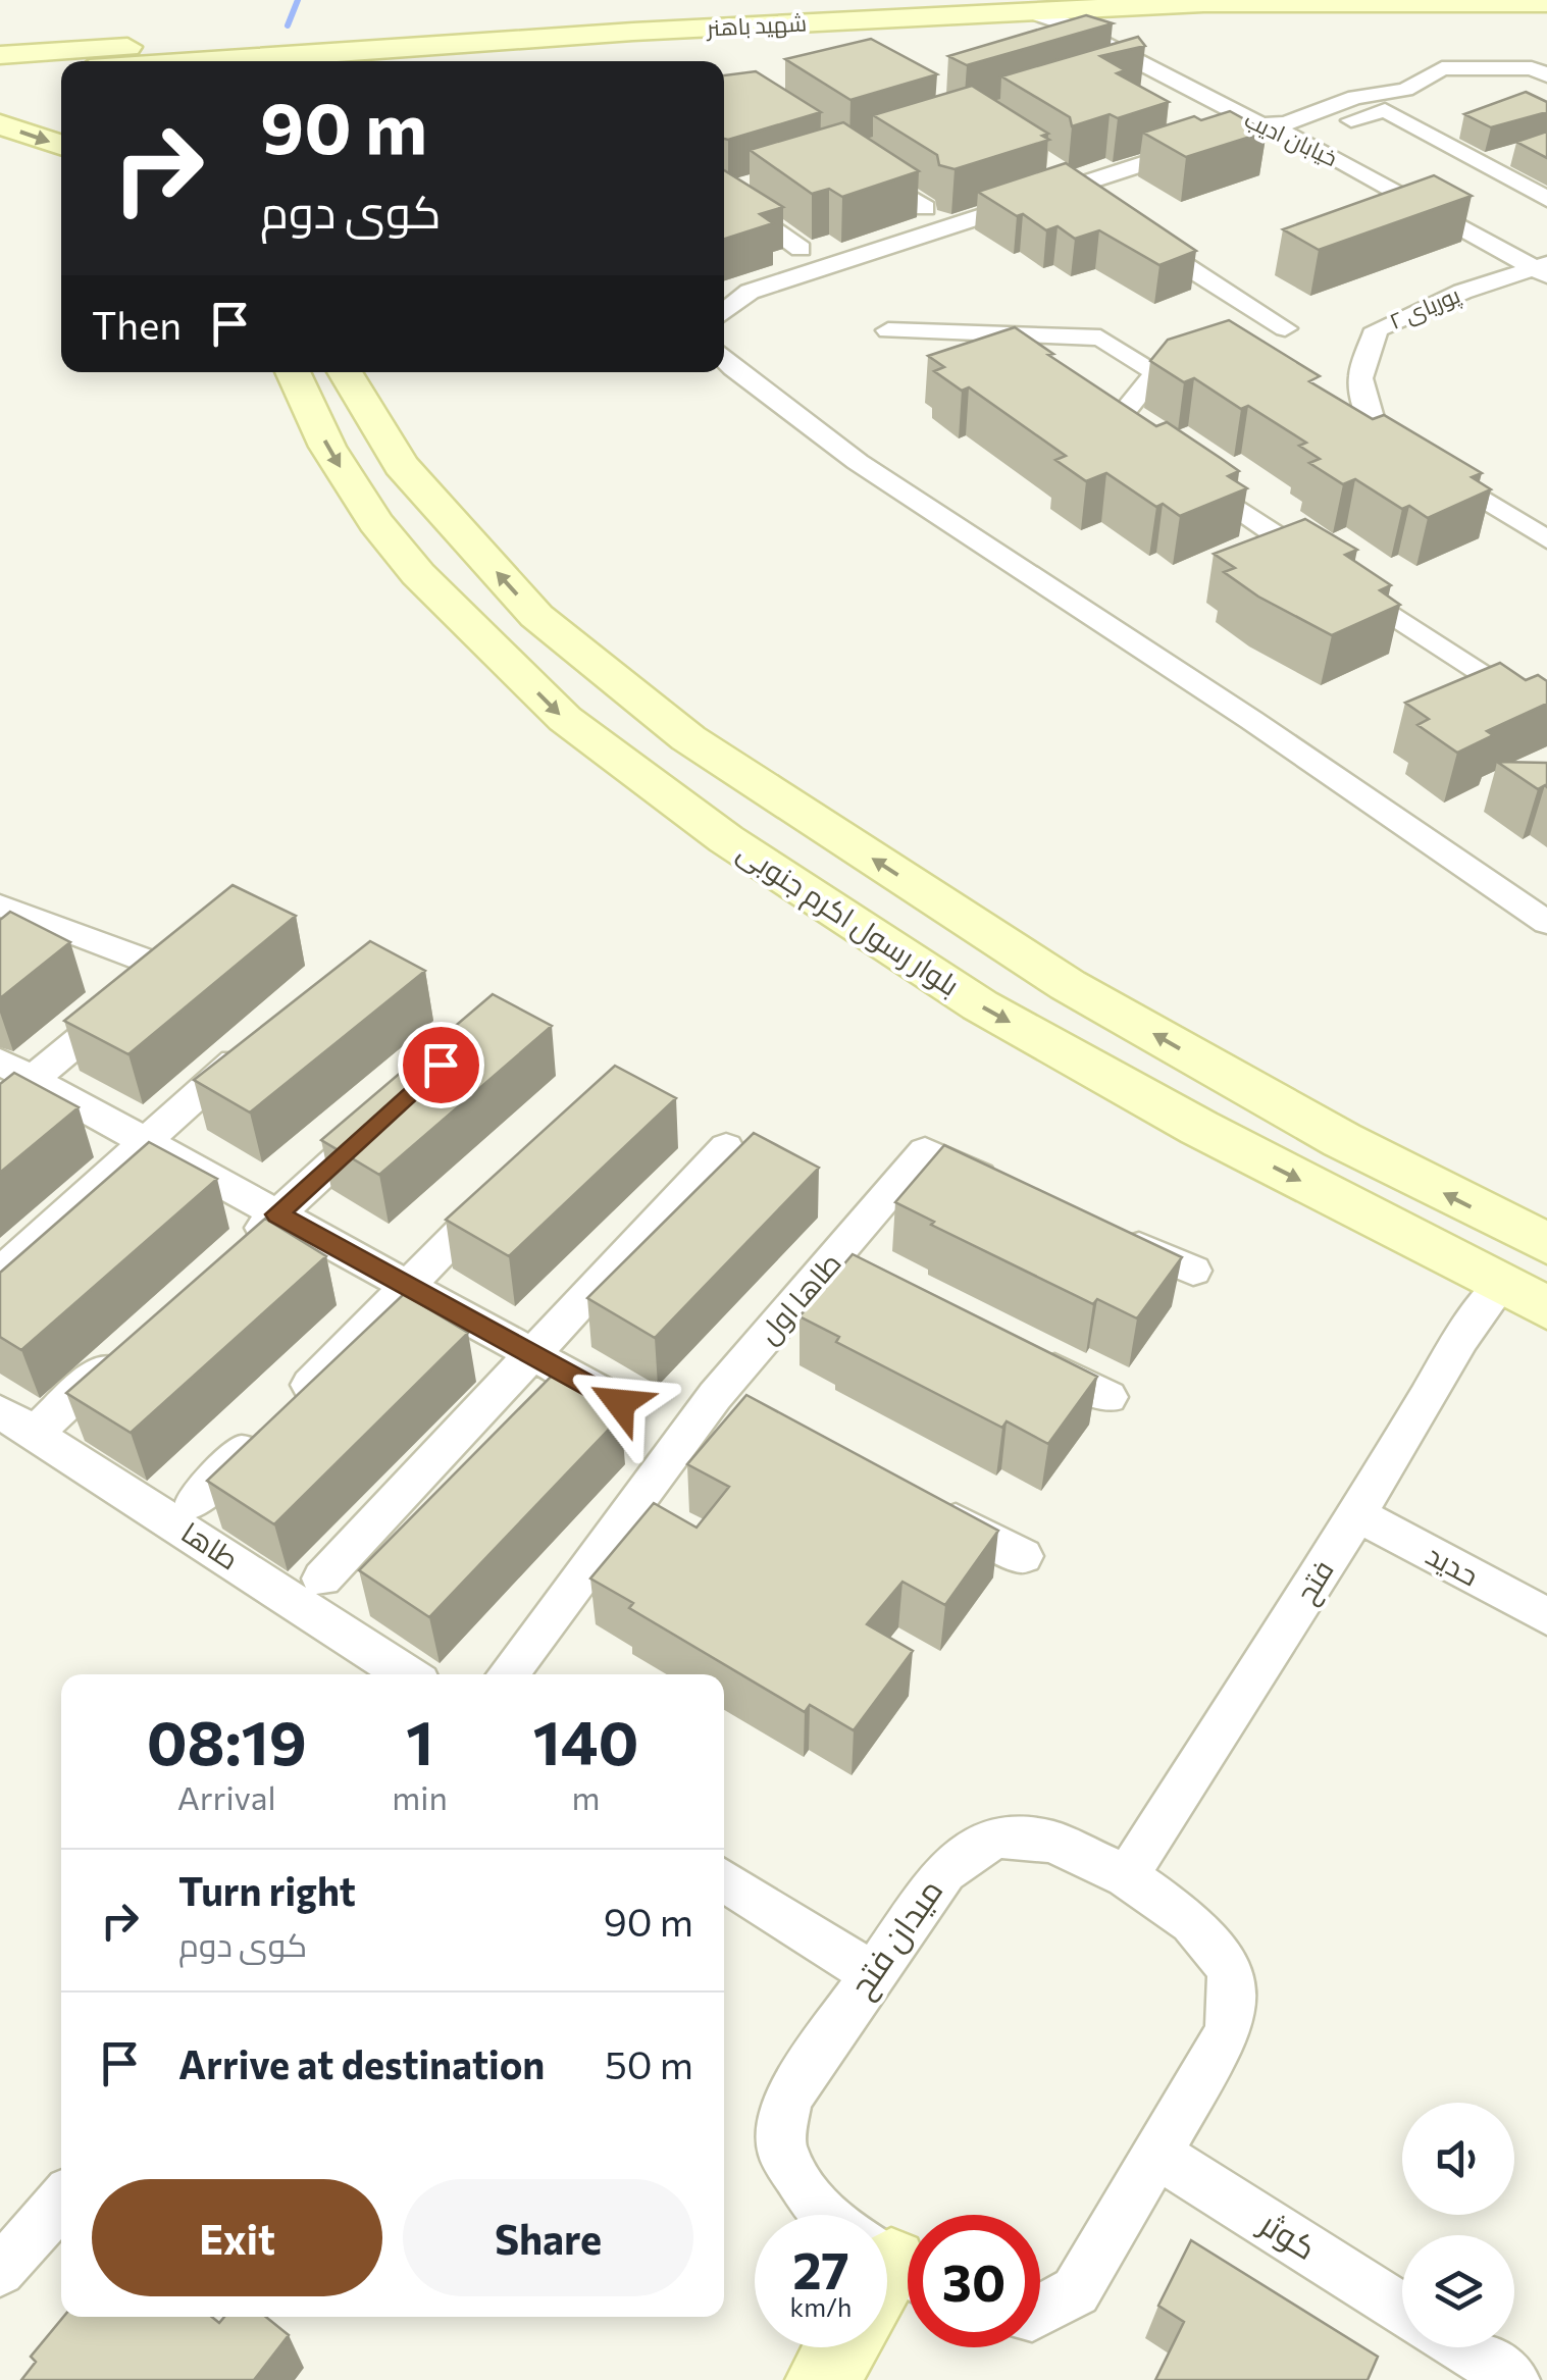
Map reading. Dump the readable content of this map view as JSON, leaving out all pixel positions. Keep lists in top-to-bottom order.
{
  "streets": {
    "main road": ["شهید باهنر", "بلوار رسول اکرم جنوبی"],
    "street": [
      "خیابان ادیب",
      "پوریای ۲",
      "طاها اول",
      "طاها",
      "حدید",
      "فتح",
      "میدان فتح",
      "کوثر"
    ]
  },
  "crossings": [
    ["شهید باهنر", "خیابان ادیب"],
    ["خیابان ادیب", "پوریای ۲"],
    ["بلوار رسول اکرم جنوبی", "فتح"],
    ["حدید", "فتح"],
    ["فتح", "میدان فتح"],
    ["میدان فتح", "کوثر"]
  ],
  "page": {
    "turn": ["90 m", "کوی دوم"],
    "then": "Then",
    "eta": [
      "08:19",
      "Arrival",
      "1",
      "min",
      "140",
      "m"
    ],
    "list": [
      {
        "name": "Turn right",
        "note": "کوی دوم",
        "value": "90 m"
      },
      {
        "name": "Arrive at destination",
        "value": "50 m"
      }
    ],
    "buttons": ["Exit", "Share"],
    "speed": "27 km/h",
    "limit": "30"
  }
}
